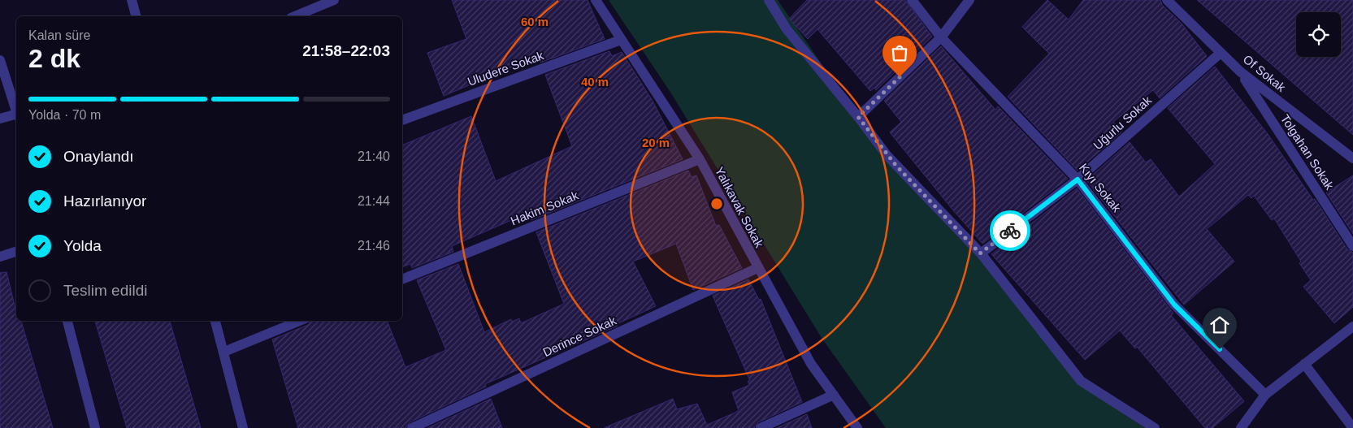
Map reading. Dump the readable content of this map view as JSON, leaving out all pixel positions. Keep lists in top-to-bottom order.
{
  "streets": {
    "street": [
      "Uludere Sokak",
      "Of Sokak",
      "Uğurlu Sokak",
      "Tolgahan Sokak",
      "Kıyı Sokak",
      "Yalıkavak Sokak",
      "Hakim Sokak",
      "Derince Sokak"
    ]
  },
  "crossings": [
    ["Uludere Sokak", "Yalıkavak Sokak"],
    ["Of Sokak", "Uğurlu Sokak"],
    ["Of Sokak", "Tolgahan Sokak"],
    ["Uğurlu Sokak", "Kıyı Sokak"],
    ["Yalıkavak Sokak", "Hakim Sokak"],
    ["Yalıkavak Sokak", "Derince Sokak"]
  ],
  "page": {
    "heading": ["2 dk", "Kalan süre", "21:58–22:03"],
    "bar": "Yolda · 70 m",
    "list": [
      ["Onaylandı", "21:40"],
      ["Hazırlanıyor", "21:44"],
      ["Yolda", "21:46"],
      "Teslim edildi"
    ]
  },
  "rings": ["60 m", "40 m", "20 m"]
}
